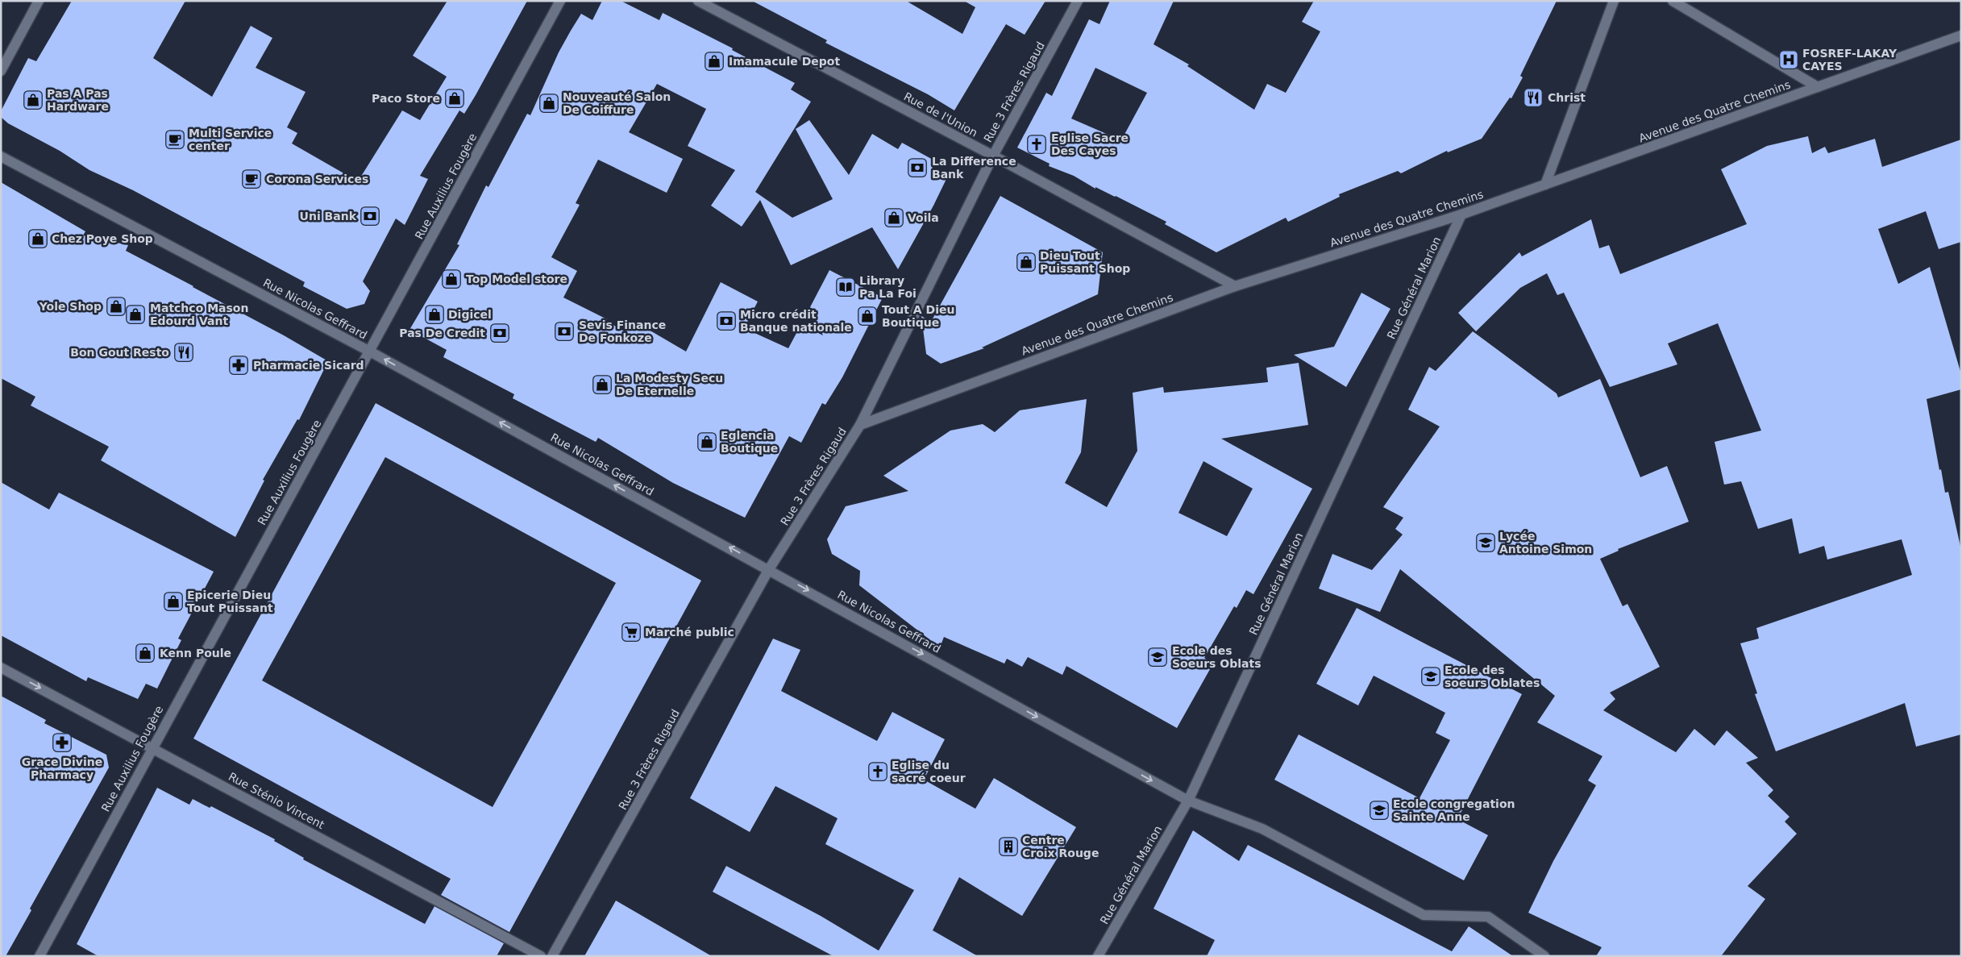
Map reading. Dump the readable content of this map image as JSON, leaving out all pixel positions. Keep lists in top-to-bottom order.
{
  "streets": {
    "street": [
      "Rue 3 Frères Rigaud",
      "Avenue des Quatre Chemins",
      "Rue de l'Union",
      "Rue Auxilius Fougère",
      "Rue Général Marion",
      "Rue Nicolas Geffrard",
      "Rue Sténio Vincent"
    ]
  },
  "crossings": [
    ["Rue 3 Frères Rigaud", "Avenue des Quatre Chemins"],
    ["Rue 3 Frères Rigaud", "Rue de l'Union"],
    ["Rue 3 Frères Rigaud", "Rue Nicolas Geffrard"],
    ["Avenue des Quatre Chemins", "Rue de l'Union"],
    ["Avenue des Quatre Chemins", "Rue Général Marion"],
    ["Rue Auxilius Fougère", "Rue Nicolas Geffrard"],
    ["Rue Auxilius Fougère", "Rue Sténio Vincent"],
    ["Rue Général Marion", "Rue Nicolas Geffrard"]
  ],
  "places": {
    "hospital": ["FOSREF-LAKAY CAYES"],
    "shop": [
      "Imamacule Depot",
      "Paco Store",
      "Pas A Pas Hardware",
      "Nouveauté Salon De Coiffure",
      "Voila",
      "Chez Poye Shop",
      "Dieu Tout Puissant Shop",
      "Top Model store",
      "Yole Shop",
      "Matchco Mason Edourd Vant",
      "Digicel",
      "Tout A Dieu Boutique",
      "La Modesty Secu De Eternelle",
      "Eglencia Boutique",
      "Epicerie Dieu Tout Puissant",
      "Kenn Poule"
    ],
    "restaurant": ["Christ", "Bon Gout Resto"],
    "cafe": ["Multi Service center", "Corona Services"],
    "church": ["Eglise Sacre Des Cayes", "Eglise du sacré coeur"],
    "bank": [
      "La Difference Bank",
      "Uni Bank",
      "Micro crédit Banque nationale",
      "Sevis Finance De Fonkoze",
      "Pas De Credit"
    ],
    "library": ["Library Pa La Foi"],
    "pharmacy": ["Pharmacie Sicard", "Grace Divine Pharmacy"],
    "school or university": [
      "Lycée Antoine Simon",
      "Ecole des Soeurs Oblats",
      "Ecole des soeurs Oblates",
      "Ecole congregation Sainte Anne"
    ],
    "supermarket": ["Marché public"],
    "building": ["Centre Croix Rouge"]
  }
}
